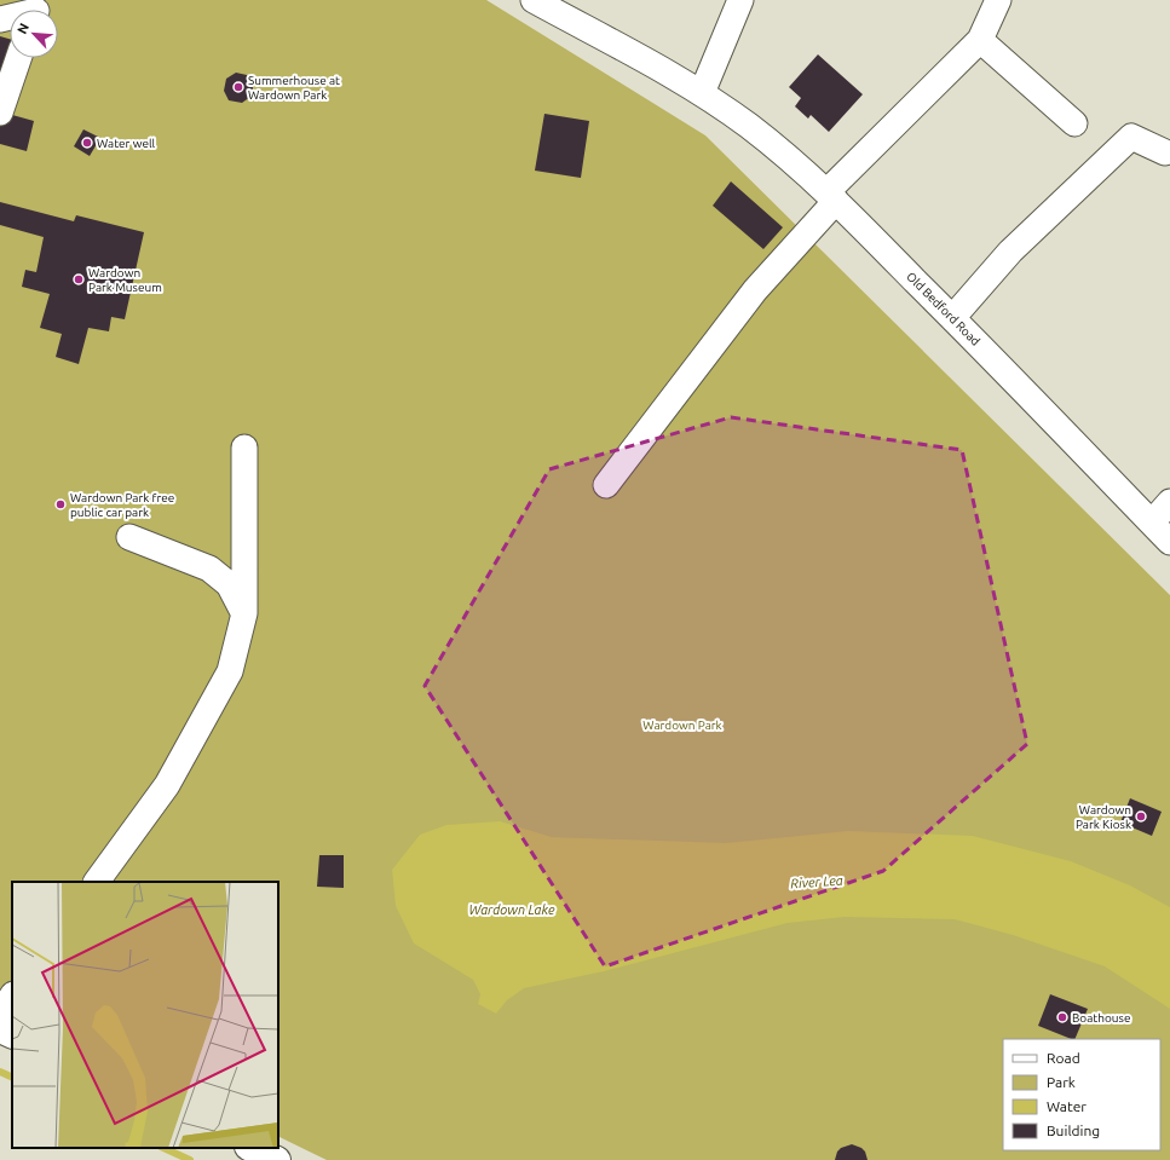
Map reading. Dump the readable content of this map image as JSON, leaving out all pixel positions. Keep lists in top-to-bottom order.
{
  "streets": {
    "street": ["Old Bedford Road"]
  },
  "water": ["River Lea", "Wardown Lake"],
  "parks": ["Wardown Park"],
  "places": [
    "Summerhouse at Wardown Park",
    "Water well",
    "Wardown Park Museum",
    "Wardown Park free public car park",
    "Wardown Park Kiosk",
    "Boathouse"
  ],
  "legend": [
    "Road",
    "Park",
    "Water",
    "Building"
  ],
  "north": "top left"
}
